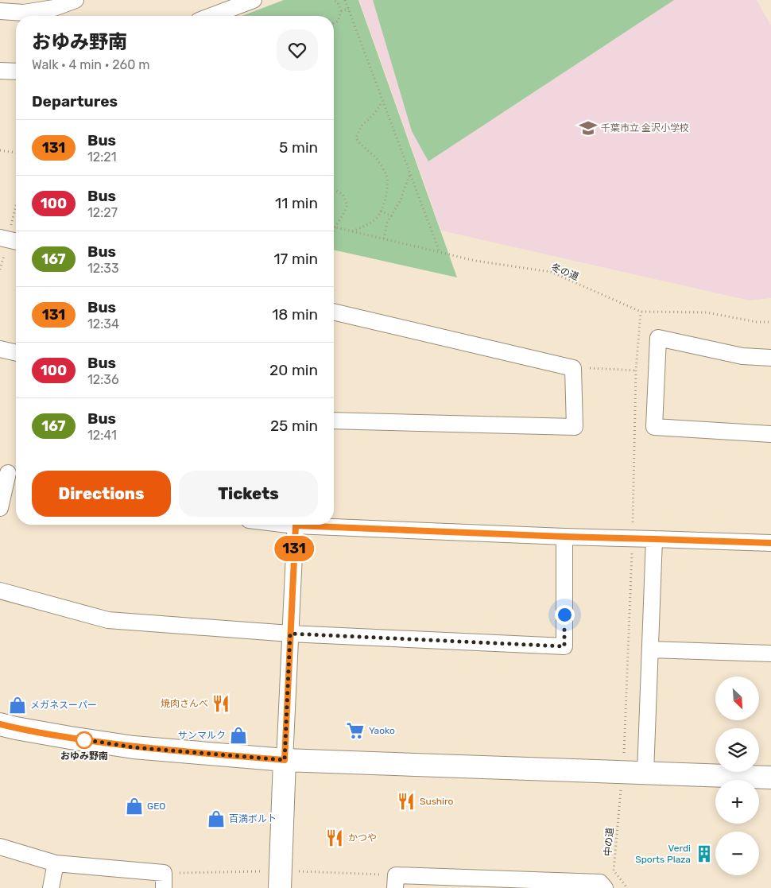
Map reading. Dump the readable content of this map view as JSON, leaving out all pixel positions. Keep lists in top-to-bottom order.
{
  "streets": {
    "path": ["冬の道", "中の道"]
  },
  "places": {
    "school or university": ["千葉市立 金沢小学校"],
    "restaurant": ["焼肉さんべ", "Sushiro", "かつや"],
    "shop": [
      "メガネスーパー",
      "サンマルク",
      "GEO",
      "百満ボルト"
    ],
    "supermarket": ["Yaoko"],
    "other": ["おゆみ野南"],
    "building": ["Verdi Sports Plaza"]
  },
  "lines": ["bus line 131"],
  "north": "bottom right",
  "page": {
    "on_map": "131",
    "heading": [
      ["おゆみ野南", "Walk · 4 min · 260 m"],
      "Departures"
    ],
    "list": [
      {
        "mark": "131",
        "name": "Bus",
        "note": "12:21",
        "value": "5 min"
      },
      {
        "mark": "100",
        "name": "Bus",
        "note": "12:27",
        "value": "11 min"
      },
      {
        "mark": "167",
        "name": "Bus",
        "note": "12:33",
        "value": "17 min"
      },
      {
        "mark": "131",
        "name": "Bus",
        "note": "12:34",
        "value": "18 min"
      },
      {
        "mark": "100",
        "name": "Bus",
        "note": "12:36",
        "value": "20 min"
      },
      {
        "mark": "167",
        "name": "Bus",
        "note": "12:41",
        "value": "25 min"
      }
    ],
    "buttons": ["Directions", "Tickets"],
    "map_buttons": ["+", "−"]
  }
}
